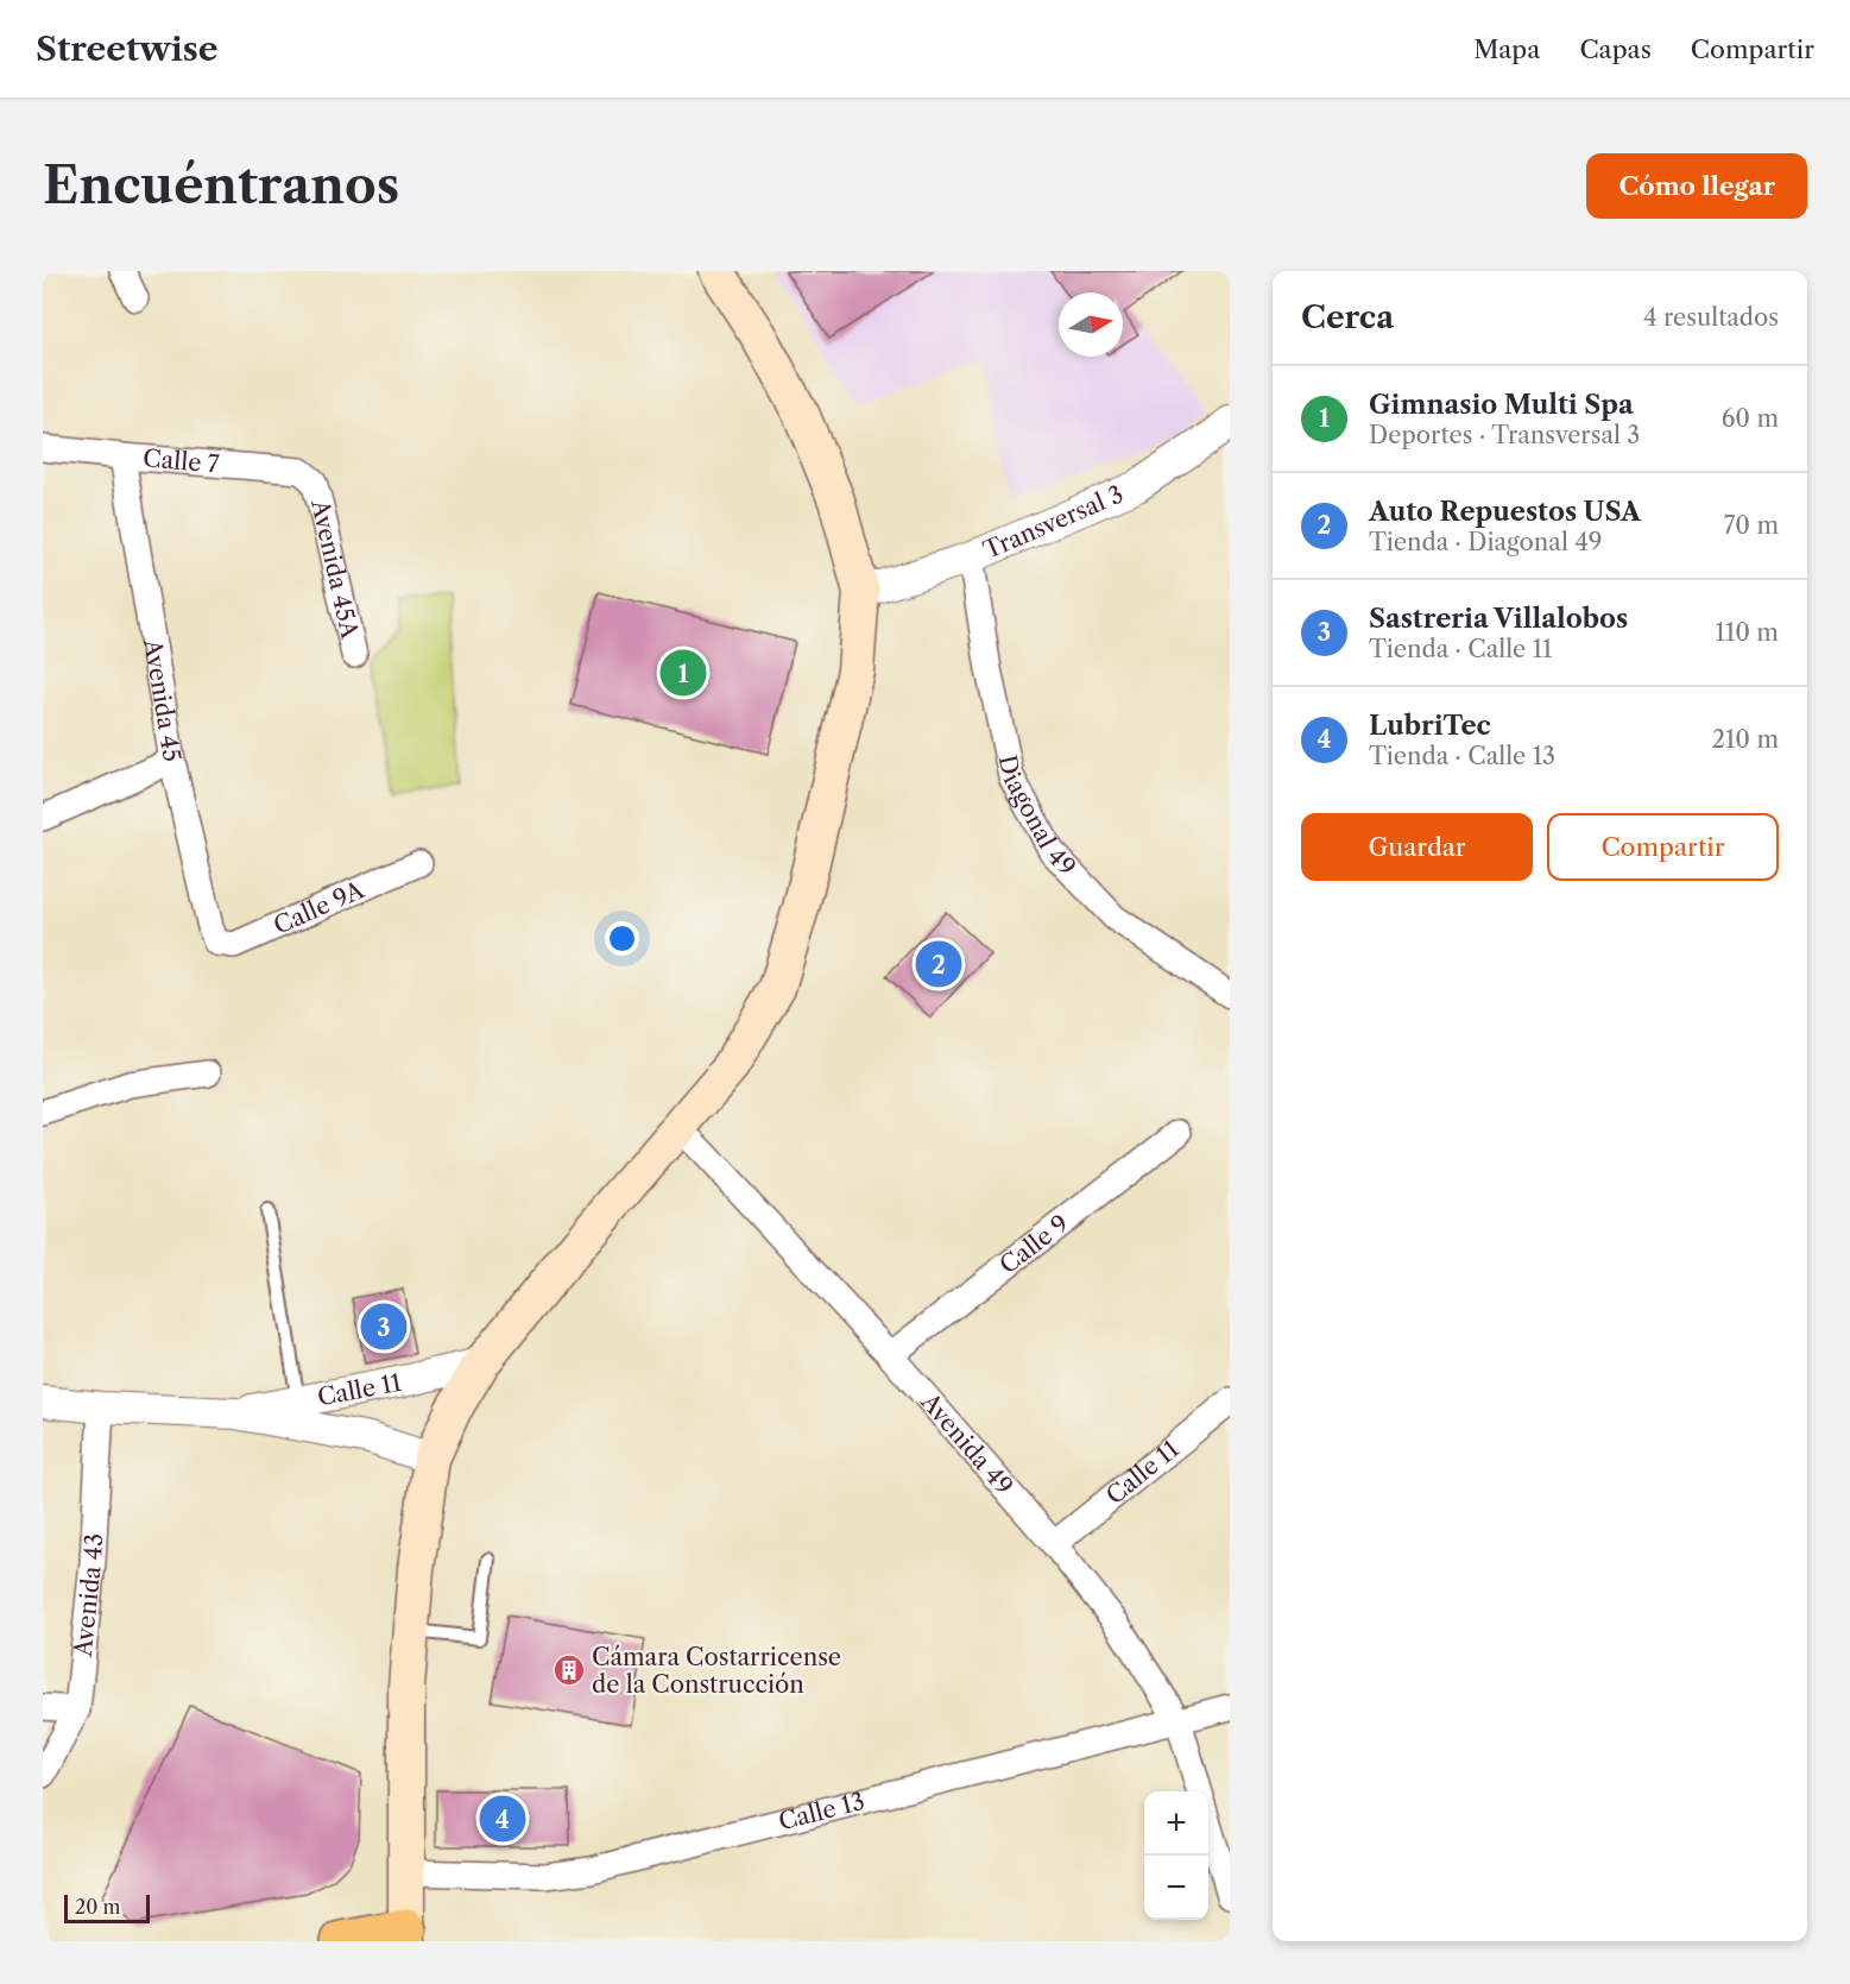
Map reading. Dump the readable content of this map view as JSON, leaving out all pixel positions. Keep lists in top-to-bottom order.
{
  "streets": {
    "street": [
      "Calle 7",
      "Transversal 3",
      "Avenida 45A",
      "Avenida 45",
      "Diagonal 49",
      "Calle 9A",
      "Calle 9",
      "Calle 11",
      "Avenida 49",
      "Avenida 43",
      "Calle 13"
    ]
  },
  "crossings": [
    ["Calle 7", "Avenida 45A"],
    ["Calle 7", "Avenida 45"],
    ["Transversal 3", "Diagonal 49"],
    ["Avenida 45", "Calle 9A"],
    ["Calle 9", "Avenida 49"],
    ["Calle 11", "Avenida 49"],
    ["Calle 11", "Avenida 43"],
    ["Avenida 49", "Calle 13"]
  ],
  "places": {
    "building": ["Cámara Costarricense de la Construcción"]
  },
  "scale_bar": "20 m",
  "north": "right",
  "page": {
    "header": "Streetwise",
    "nav": ["Mapa", "Capas", "Compartir"],
    "buttons": [
      "Cómo llegar",
      ["Guardar", "Compartir"]
    ],
    "title": "Encuéntranos",
    "heading": ["Cerca", "4 resultados"],
    "list": [
      {
        "mark": "1",
        "name": "Gimnasio Multi Spa",
        "note": "Deportes · Transversal 3",
        "value": "60 m"
      },
      {
        "mark": "2",
        "name": "Auto Repuestos USA",
        "note": "Tienda · Diagonal 49",
        "value": "70 m"
      },
      {
        "mark": "3",
        "name": "Sastreria Villalobos",
        "note": "Tienda · Calle 11",
        "value": "110 m"
      },
      {
        "mark": "4",
        "name": "LubriTec",
        "note": "Tienda · Calle 13",
        "value": "210 m"
      }
    ],
    "pins": [
      "1",
      "2",
      "3",
      "4"
    ],
    "map_buttons": ["+", "−"],
    "scale": "20 m"
  }
}
